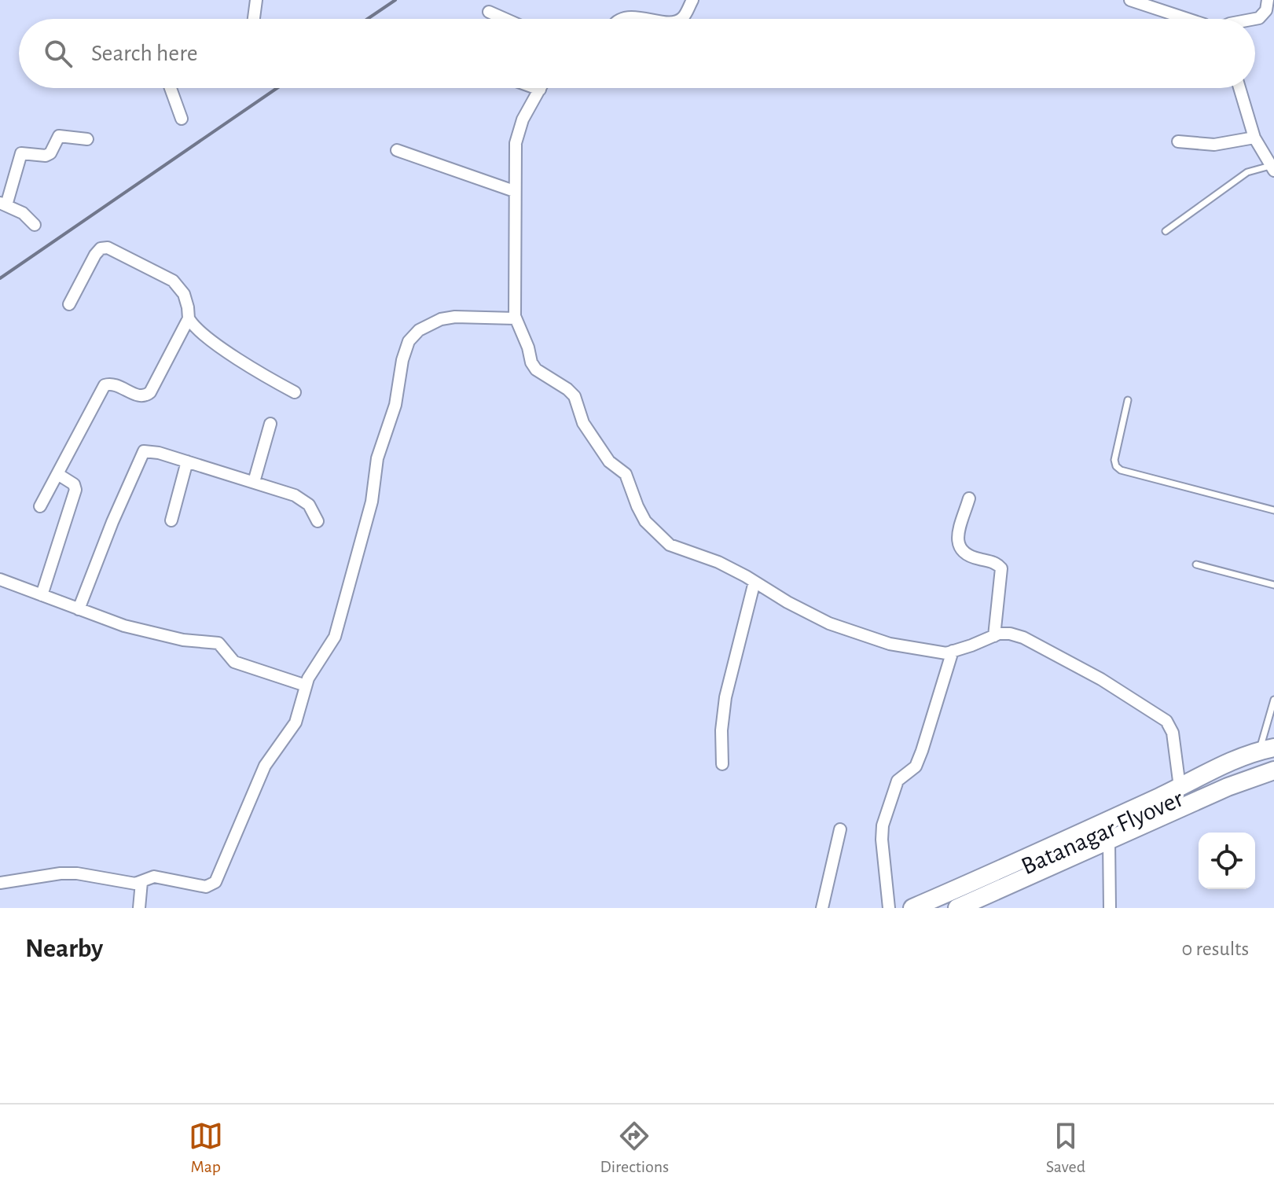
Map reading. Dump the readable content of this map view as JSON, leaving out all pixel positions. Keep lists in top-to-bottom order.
{
  "streets": {
    "street": ["Batanagar Flyover"]
  },
  "page": {
    "search": "Search here",
    "heading": ["Nearby", "0 results"],
    "nav": ["Map", "Directions", "Saved"]
  }
}
